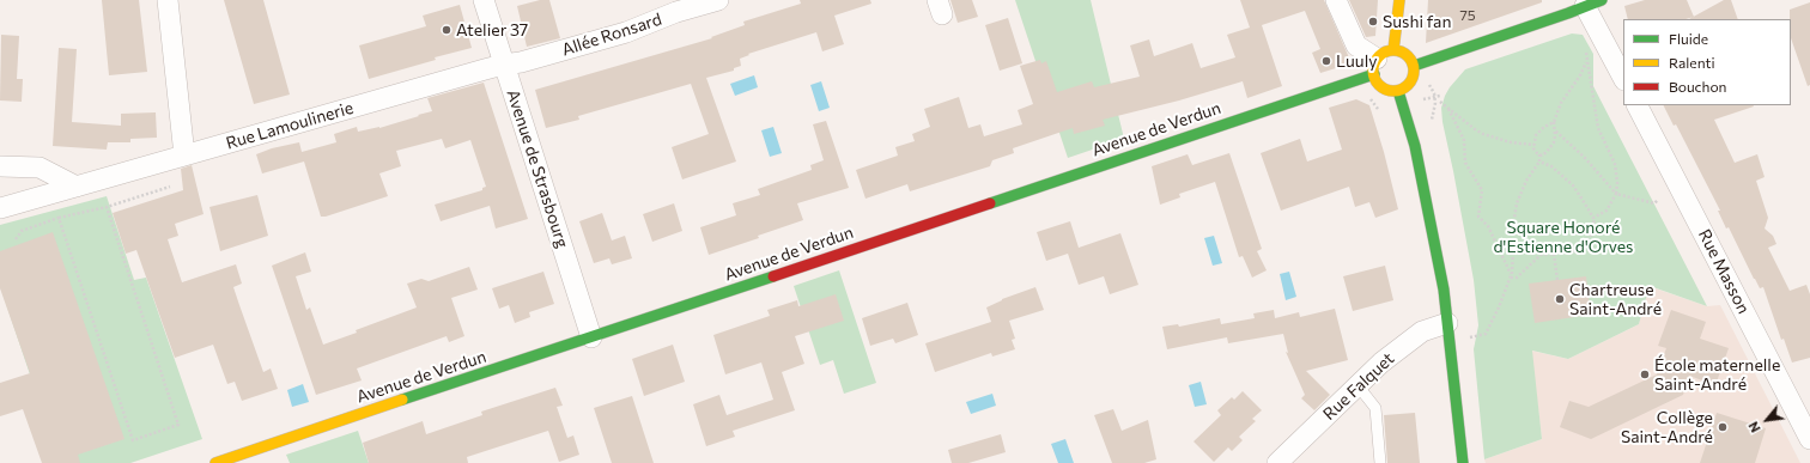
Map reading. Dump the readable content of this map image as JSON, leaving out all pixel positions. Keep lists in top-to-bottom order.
{
  "streets": {
    "street": [
      "Allée Ronsard",
      "Rue Lamoulinerie",
      "Avenue de Verdun",
      "Avenue de Strasbourg",
      "Rue Masson",
      "Rue Falquet"
    ]
  },
  "crossings": [
    ["Allée Ronsard", "Rue Lamoulinerie"],
    ["Allée Ronsard", "Avenue de Strasbourg"],
    ["Rue Lamoulinerie", "Avenue de Strasbourg"],
    ["Avenue de Verdun", "Avenue de Strasbourg"]
  ],
  "parks": ["Square Honoré d'Estienne d'Orves"],
  "places": [
    "Sushi fan",
    "Atelier 37",
    "Luuly",
    "Chartreuse Saint-André",
    "École maternelle Saint-André",
    "Collège Saint-André"
  ],
  "house_numbers": ["75"],
  "legend": ["Fluide", "Ralenti", "Bouchon"],
  "north": "bottom left"
}
